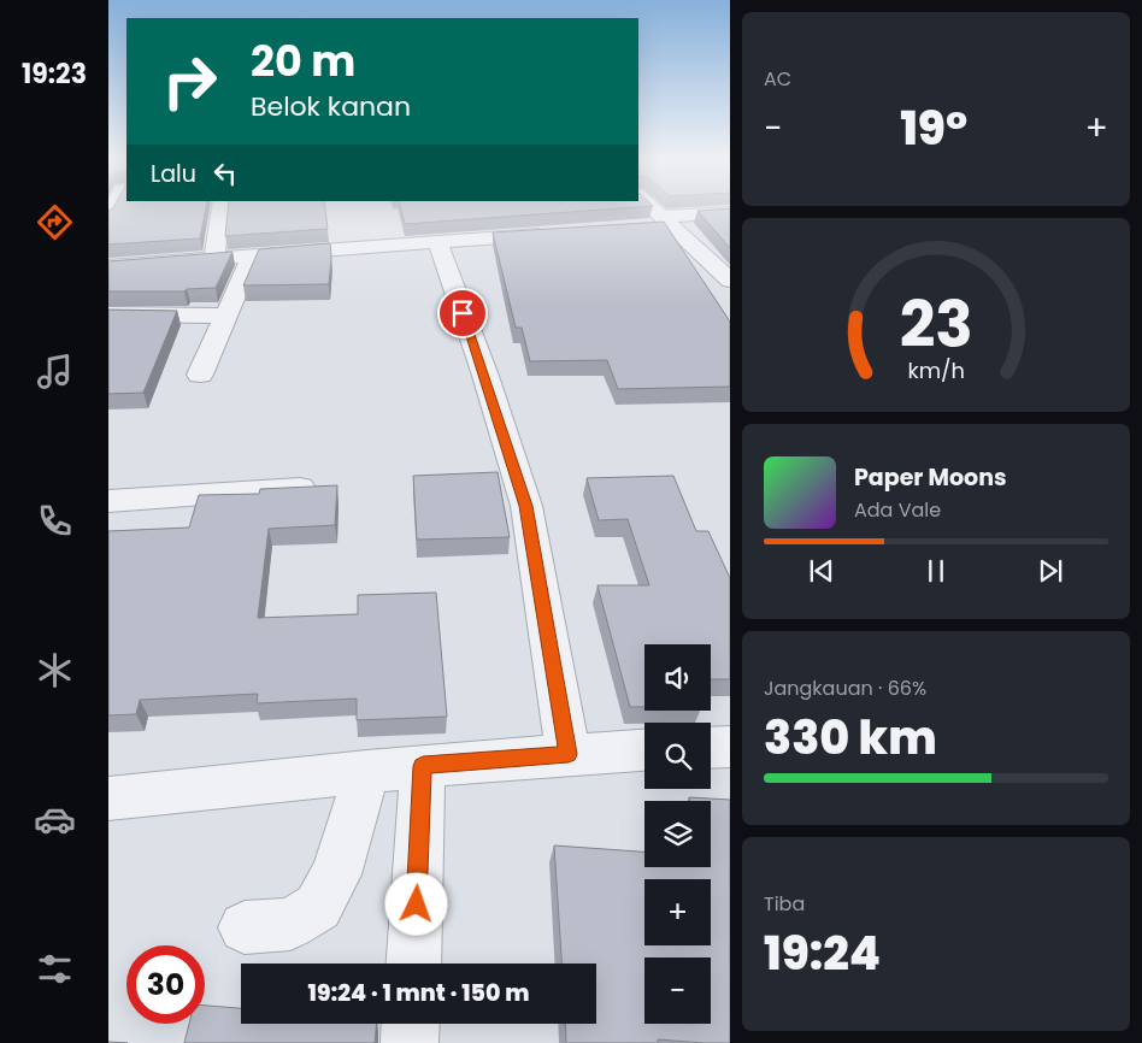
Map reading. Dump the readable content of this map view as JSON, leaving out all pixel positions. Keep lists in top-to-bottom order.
{
  "page": {
    "tabs": "19:23",
    "tile": [
      "AC",
      ["Jangkauan · 66%", "330 km"],
      ["Tiba", "19:24"]
    ],
    "turn": ["20 m", "Belok kanan"],
    "heat": ["−", "19°", "+"],
    "then": "Lalu",
    "song": ["Paper Moons", "Ada Vale"],
    "map_buttons": ["+", "−"],
    "limit": "30",
    "trip": "19:24 · 1 mnt · 150 m",
    "gauge": ["23", "km/h"]
  }
}
